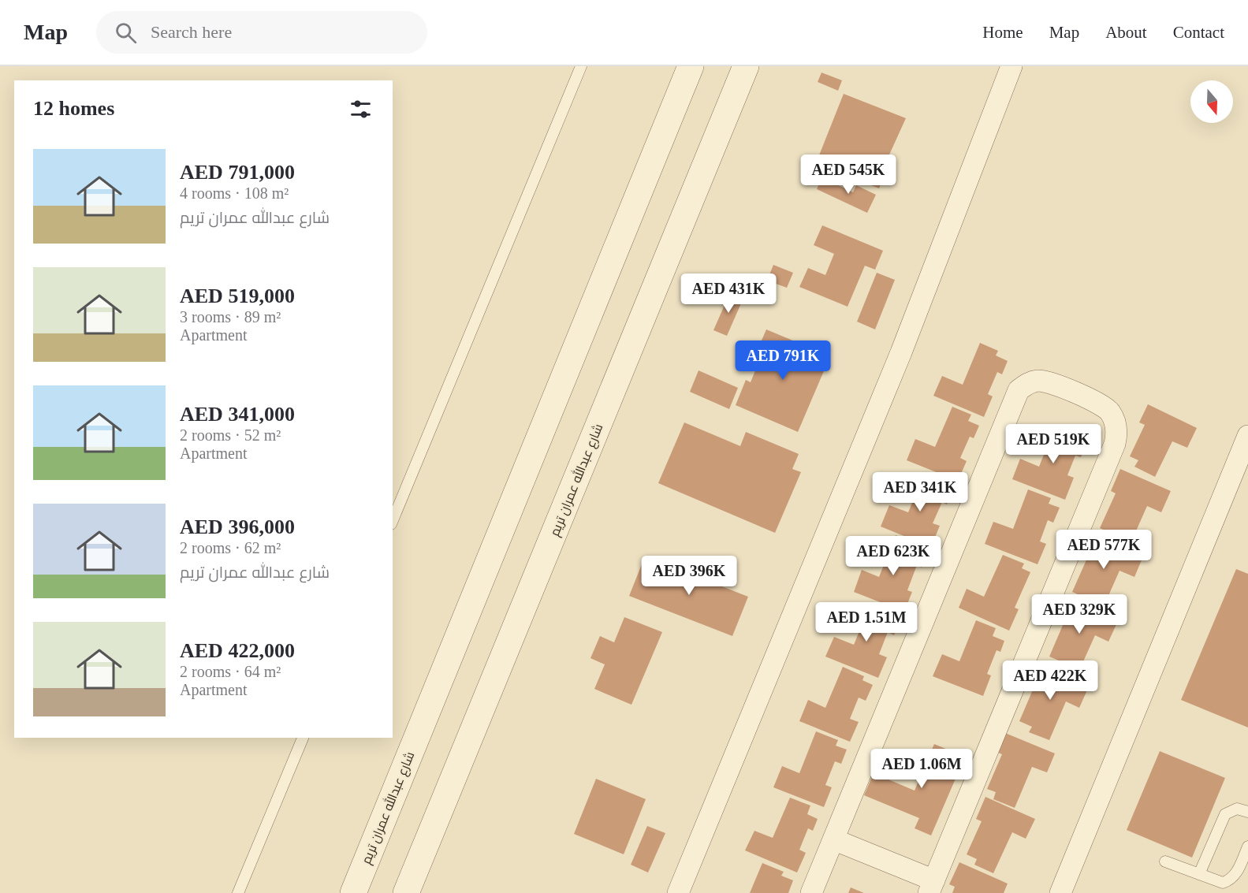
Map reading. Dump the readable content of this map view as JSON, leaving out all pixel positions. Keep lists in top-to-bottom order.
{
  "streets": {
    "street": ["شارع عبدالله عمران تريم"]
  },
  "north": "bottom",
  "page": {
    "header": "Map",
    "search": "Search here",
    "nav": [
      "Home",
      "Map",
      "About",
      "Contact"
    ],
    "heading": "12 homes",
    "list": [
      {
        "name": "AED 791,000",
        "note": "4 rooms · 108 m² · شارع عبدالله عمران تريم"
      },
      {
        "name": "AED 519,000",
        "note": "3 rooms · 89 m² · Apartment"
      },
      {
        "name": "AED 341,000",
        "note": "2 rooms · 52 m² · Apartment"
      },
      {
        "name": "AED 396,000",
        "note": "2 rooms · 62 m² · شارع عبدالله عمران تريم"
      },
      {
        "name": "AED 422,000",
        "note": "2 rooms · 64 m² · Apartment"
      }
    ],
    "price": [
      "AED 545K",
      "AED 431K",
      "AED 791K",
      "AED 519K",
      "AED 341K",
      "AED 577K",
      "AED 623K",
      "AED 396K",
      "AED 329K",
      "AED 1.51M",
      "AED 422K",
      "AED 1.06M"
    ]
  }
}
